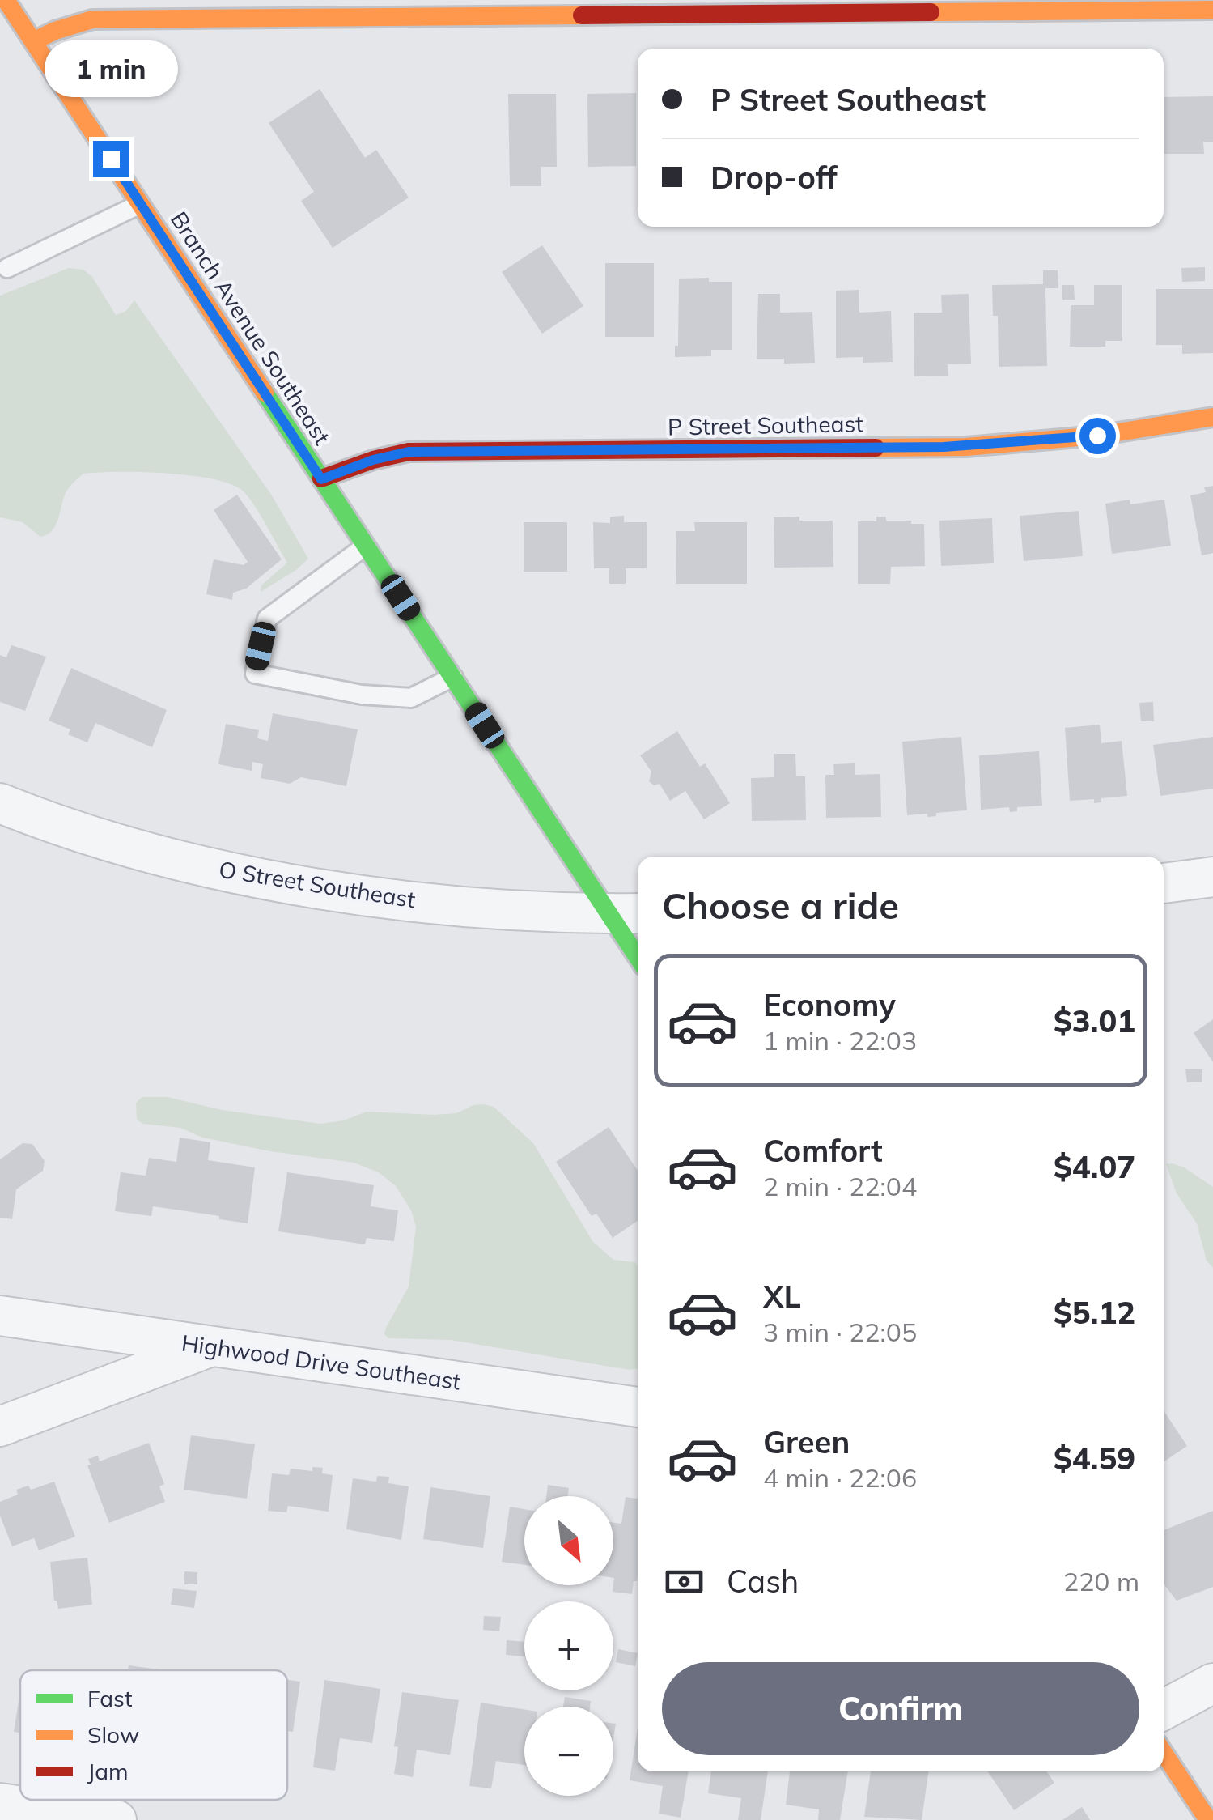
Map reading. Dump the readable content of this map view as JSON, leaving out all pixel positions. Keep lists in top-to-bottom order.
{
  "streets": {
    "street": [
      "Branch Avenue Southeast",
      "P Street Southeast",
      "O Street Southeast",
      "Highwood Drive Southeast"
    ]
  },
  "crossings": [
    ["Branch Avenue Southeast", "P Street Southeast"],
    ["Branch Avenue Southeast", "O Street Southeast"]
  ],
  "legend": ["Fast", "Slow", "Jam"],
  "north": "bottom right",
  "page": {
    "bubble": "1 min",
    "banner": ["P Street Southeast", "Drop-off"],
    "heading": "Choose a ride",
    "list": [
      {
        "name": "Economy",
        "note": "1 min · 22:03",
        "value": "$3.01"
      },
      {
        "name": "Comfort",
        "note": "2 min · 22:04",
        "value": "$4.07"
      },
      {
        "name": "XL",
        "note": "3 min · 22:05",
        "value": "$5.12"
      },
      {
        "name": "Green",
        "note": "4 min · 22:06",
        "value": "$4.59"
      }
    ],
    "map_buttons": ["+", "−"],
    "pay": ["Cash", "220 m"],
    "buttons": "Confirm"
  }
}
